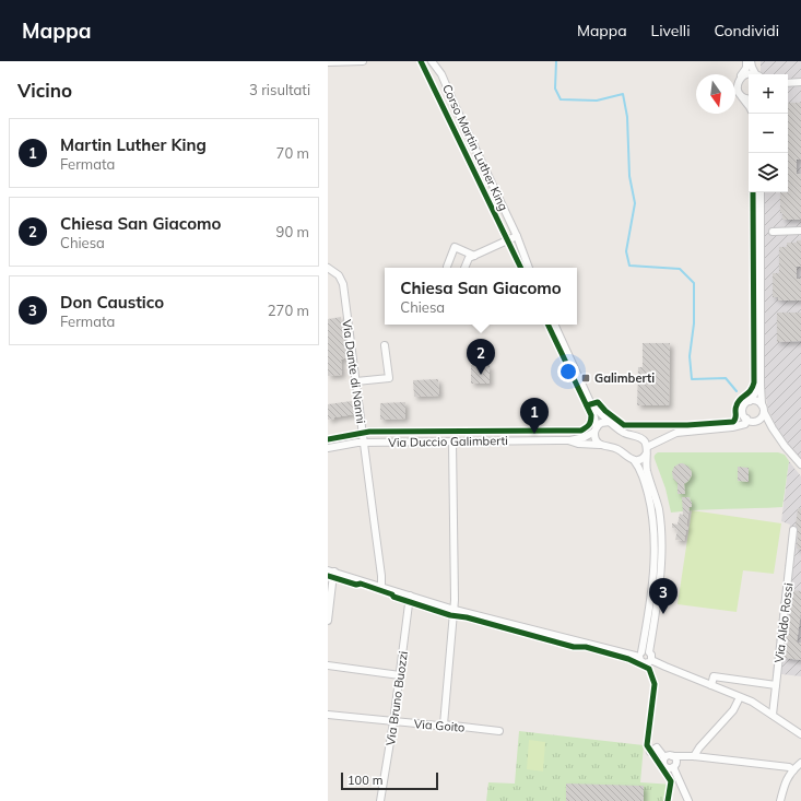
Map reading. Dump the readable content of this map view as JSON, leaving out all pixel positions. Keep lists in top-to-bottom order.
{
  "streets": {
    "street": [
      "Corso Martin Luther King",
      "Via Dante di Nanni",
      "Via Duccio Galimberti",
      "Via Aldo Rossi",
      "Via Bruno Buozzi",
      "Via Goito"
    ]
  },
  "crossings": [
    ["Via Dante di Nanni", "Via Duccio Galimberti"],
    ["Via Bruno Buozzi", "Via Goito"]
  ],
  "places": {
    "transit": ["Galimberti"]
  },
  "scale_bar": "100 m",
  "north": "bottom",
  "page": {
    "header": "Mappa",
    "nav": ["Mappa", "Livelli", "Condividi"],
    "heading": ["Vicino", "3 risultati"],
    "map_buttons": ["+", "−"],
    "list": [
      {
        "mark": "1",
        "name": "Martin Luther King",
        "note": "Fermata",
        "value": "70 m"
      },
      {
        "mark": "2",
        "name": "Chiesa San Giacomo",
        "note": "Chiesa",
        "value": "90 m"
      },
      {
        "mark": "3",
        "name": "Don Caustico",
        "note": "Fermata",
        "value": "270 m"
      }
    ],
    "popup": ["Chiesa San Giacomo", "Chiesa"],
    "pins": ["2", "1", "3"],
    "scale": "100 m"
  }
}
